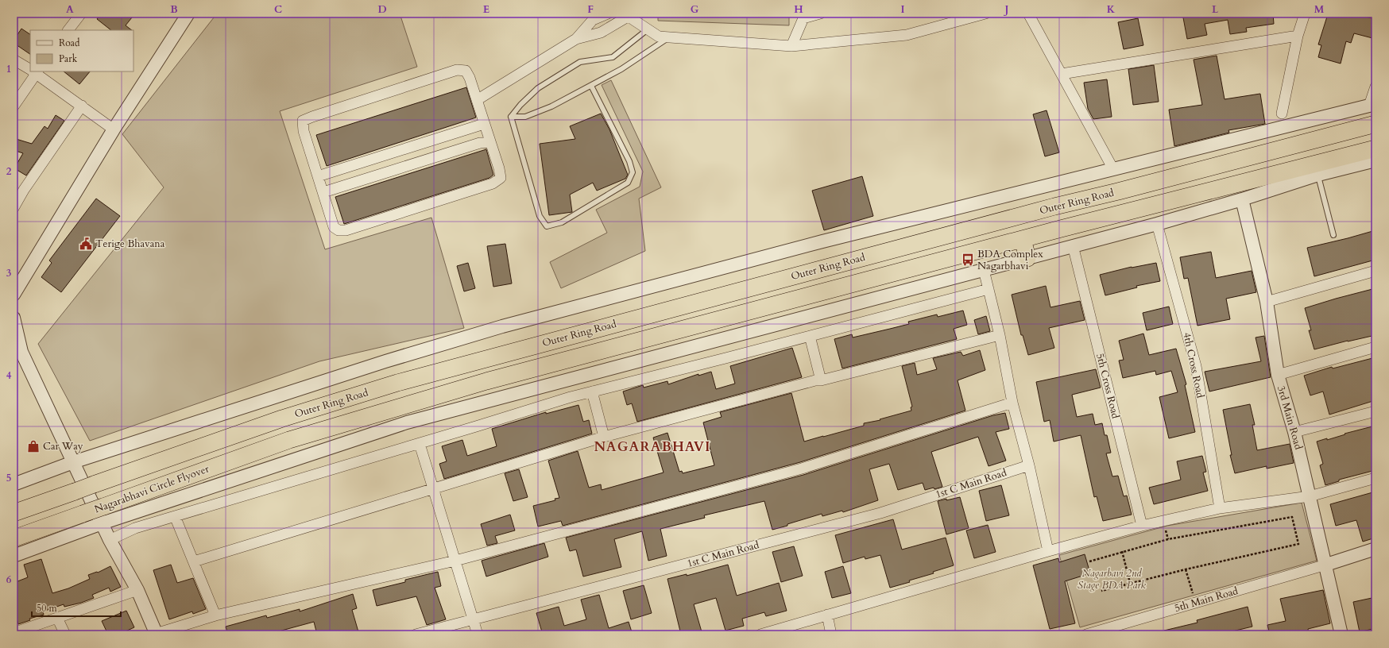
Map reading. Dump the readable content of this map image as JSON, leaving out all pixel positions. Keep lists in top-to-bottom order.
{
  "streets": {
    "highway": ["Outer Ring Road", "Nagarabhavi Circle Flyover"],
    "street": [
      "4th Cross Road",
      "5th Cross Road",
      "3rd Main Road",
      "1st C Main Road",
      "5th Main Road"
    ]
  },
  "crossings": [
    ["3rd Main Road", "5th Main Road"]
  ],
  "districts": ["NAGARABHAVI"],
  "parks": ["Nagarbavi 2nd Stage BDA Park"],
  "places": {
    "public building": ["Terige Bhavana"],
    "bus stop": ["BDA Complex Nagarbhavi"],
    "shop": ["Car Way"]
  },
  "legend": ["Road", "Park"],
  "scale_bar": "50 m",
  "grid": {
    "columns": [
      "A",
      "B",
      "C",
      "D",
      "E",
      "F",
      "G",
      "H",
      "I",
      "J",
      "K",
      "L",
      "M"
    ],
    "rows": [
      "1",
      "2",
      "3",
      "4",
      "5",
      "6"
    ]
  }
}
